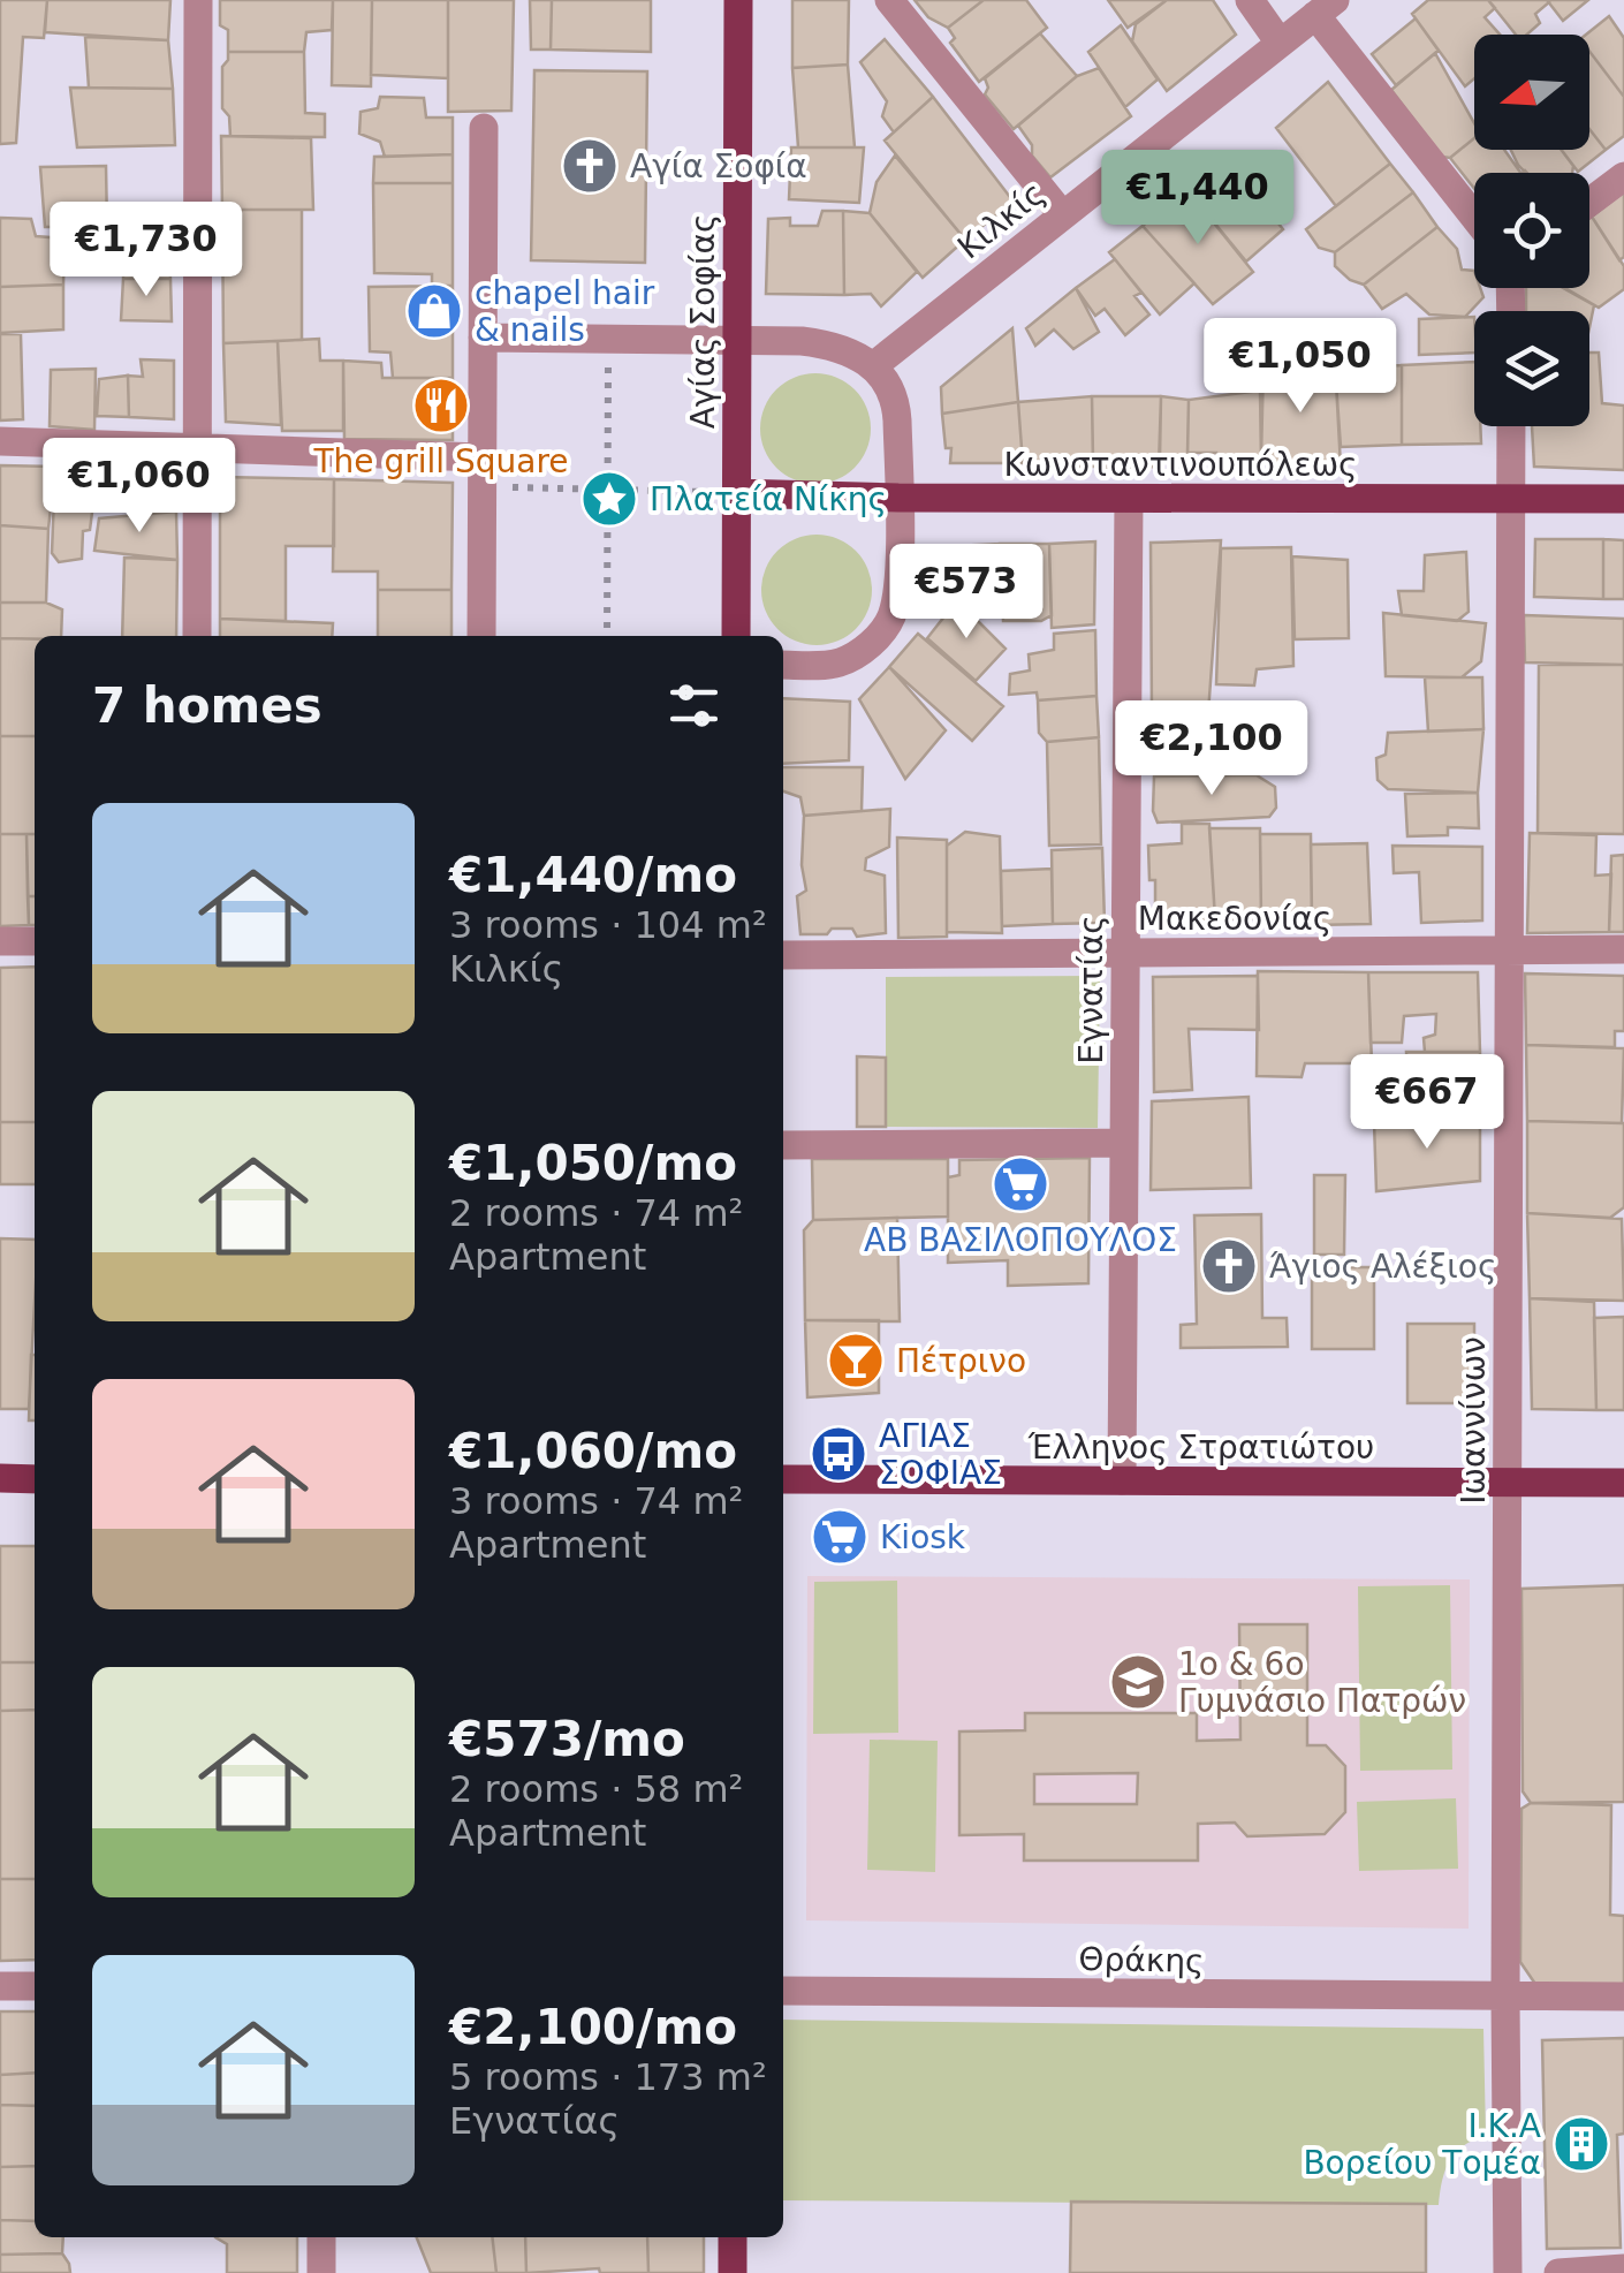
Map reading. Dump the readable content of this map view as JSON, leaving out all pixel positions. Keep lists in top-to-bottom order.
{
  "streets": {
    "main road": ["Αγίας Σοφίας", "Κωνσταντινουπόλεως", "Έλληνος Στρατιώτου"],
    "street": [
      "Κιλκίς",
      "Μακεδονίας",
      "Εγνατίας",
      "Ιωαννίνων",
      "Θράκης"
    ]
  },
  "crossings": [
    ["Αγίας Σοφίας", "Κωνσταντινουπόλεως"],
    ["Κωνσταντινουπόλεως", "Εγνατίας"],
    ["Κωνσταντινουπόλεως", "Ιωαννίνων"],
    ["Μακεδονίας", "Εγνατίας"],
    ["Μακεδονίας", "Ιωαννίνων"],
    ["Εγνατίας", "Έλληνος Στρατιώτου"],
    ["Ιωαννίνων", "Έλληνος Στρατιώτου"],
    ["Ιωαννίνων", "Θράκης"]
  ],
  "places": {
    "church": ["Αγία Σοφία", "Άγιος Αλέξιος"],
    "shop": ["chapel hair & nails"],
    "restaurant": ["The grill Square"],
    "place": ["Πλατεία Νίκης"],
    "supermarket": ["ΑΒ ΒΑΣΙΛΟΠΟΥΛΟΣ", "Kiosk"],
    "bar": ["Πέτρινο"],
    "bus stop": ["ΑΓΙΑΣ ΣΟΦΙΑΣ"],
    "school or university": ["1ο & 6ο Γυμνάσιο Πατρών"],
    "building": ["Ι.Κ.Α Βορείου Τομέα"]
  },
  "north": "left",
  "page": {
    "price": [
      "€1,440",
      "€1,730",
      "€1,050",
      "€1,060",
      "€573",
      "€2,100",
      "€667"
    ],
    "heading": "7 homes",
    "list": [
      {
        "name": "€1,440/mo",
        "note": "3 rooms · 104 m² · Κιλκίς"
      },
      {
        "name": "€1,050/mo",
        "note": "2 rooms · 74 m² · Apartment"
      },
      {
        "name": "€1,060/mo",
        "note": "3 rooms · 74 m² · Apartment"
      },
      {
        "name": "€573/mo",
        "note": "2 rooms · 58 m² · Apartment"
      },
      {
        "name": "€2,100/mo",
        "note": "5 rooms · 173 m² · Εγνατίας"
      }
    ]
  }
}
